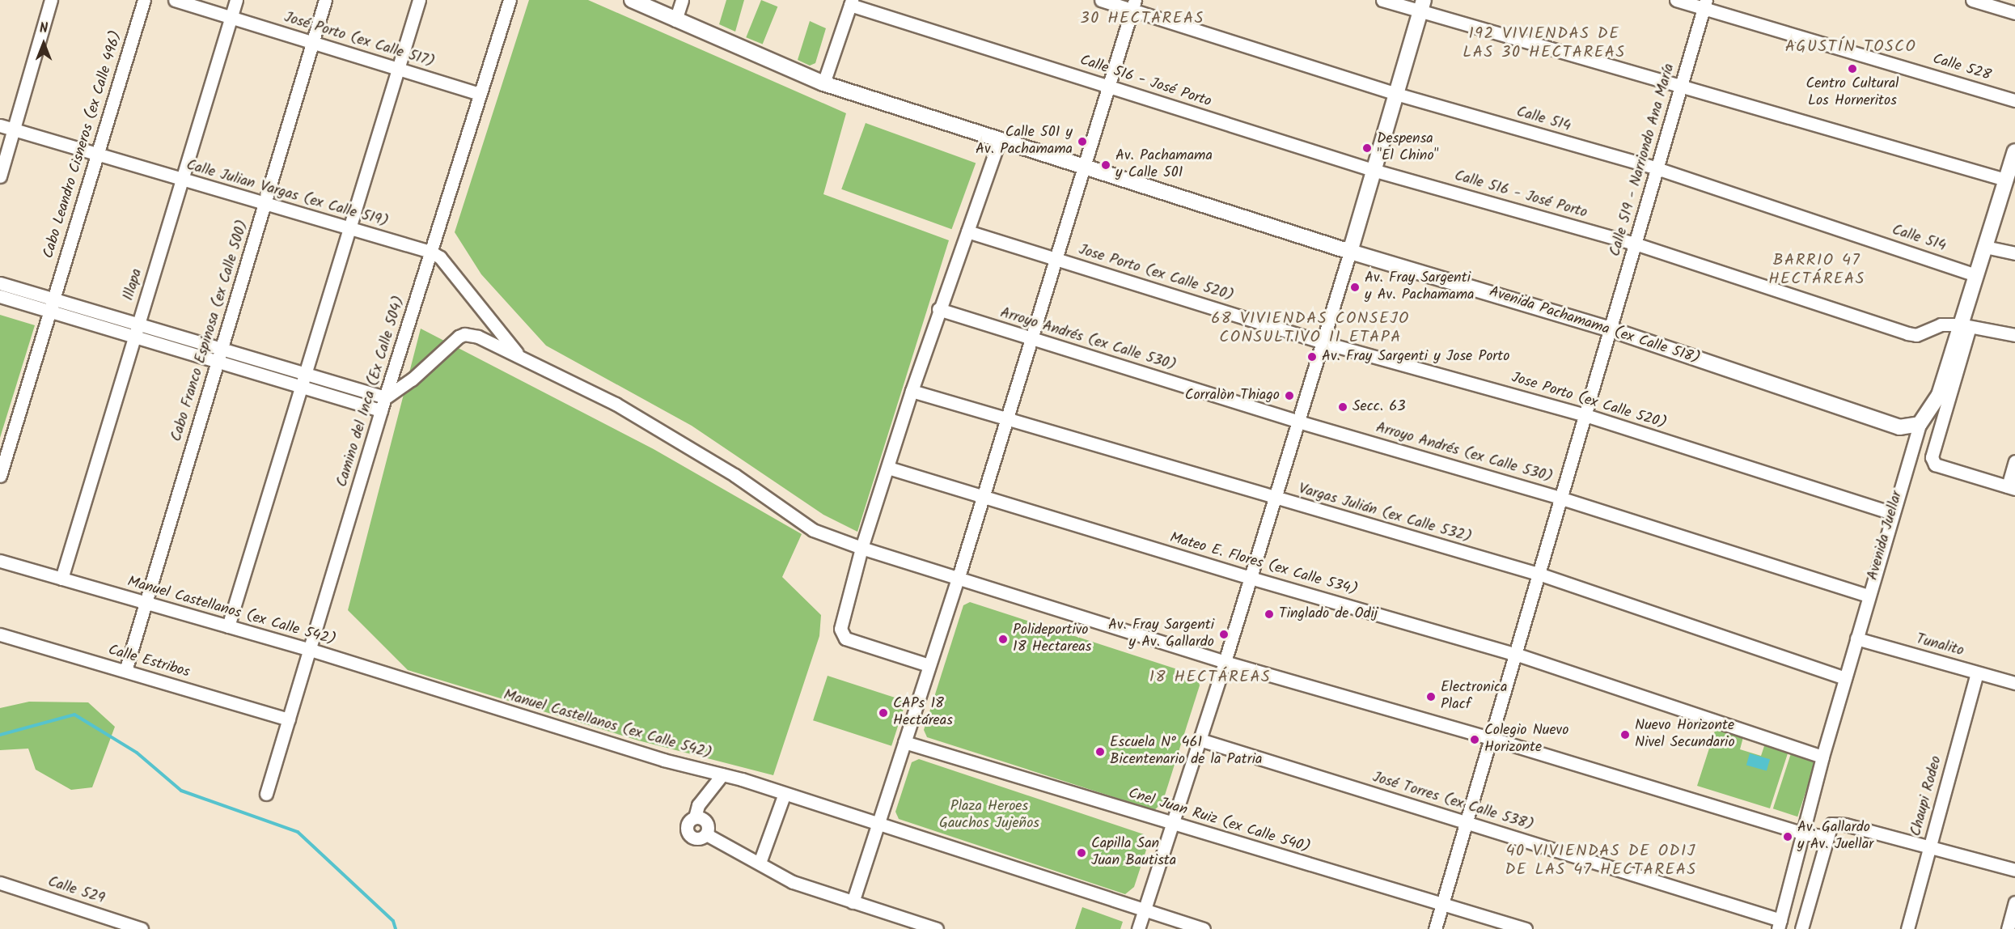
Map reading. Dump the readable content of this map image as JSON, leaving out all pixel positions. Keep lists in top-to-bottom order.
{
  "streets": {
    "street": [
      "José Porto (ex Calle 517)",
      "Calle 528",
      "Calle 516 - José Porto",
      "Calle 514",
      "Cabo Leandro Cisneros (ex Calle 496)",
      "Calle 519 - Narriondo Ana María",
      "Calle Julian Vargas (ex Calle 519)",
      "Jose Porto (ex Calle 520)",
      "Illapa",
      "Avenida Pachamama (ex Calle 518)",
      "Cabo Franco Espinosa (ex Calle 500)",
      "Arroyo Andrés (ex Calle 530)",
      "Camino del Inca (Ex Calle 504)",
      "Vargas Julián (ex Calle 532)",
      "Avenida Juellar",
      "Mateo E. Flores (ex Calle 534)",
      "Manuel Castellanos (ex Calle 542)",
      "Tunalito",
      "Calle Estribos",
      "Chaupi Rodeo",
      "José Torres (ex Calle 538)",
      "Cnel Juan Ruiz (ex Calle 540)",
      "Calle 529"
    ]
  },
  "crossings": [
    ["José Porto (ex Calle 517)", "Illapa"],
    ["José Porto (ex Calle 517)", "Cabo Franco Espinosa (ex Calle 500)"],
    ["José Porto (ex Calle 517)", "Camino del Inca (Ex Calle 504)"],
    ["Calle 528", "Calle 519 - Narriondo Ana María"],
    ["Calle 516 - José Porto", "Calle 519 - Narriondo Ana María"],
    ["Calle 516 - José Porto", "Avenida Juellar"],
    ["Calle 514", "Calle 519 - Narriondo Ana María"],
    ["Calle 514", "Avenida Juellar"],
    ["Cabo Leandro Cisneros (ex Calle 496)", "Calle Julian Vargas (ex Calle 519)"],
    ["Calle 519 - Narriondo Ana María", "Jose Porto (ex Calle 520)"],
    ["Calle 519 - Narriondo Ana María", "Avenida Pachamama (ex Calle 518)"],
    ["Calle 519 - Narriondo Ana María", "Arroyo Andrés (ex Calle 530)"],
    ["Calle 519 - Narriondo Ana María", "Vargas Julián (ex Calle 532)"],
    ["Calle 519 - Narriondo Ana María", "Mateo E. Flores (ex Calle 534)"],
    ["Calle 519 - Narriondo Ana María", "José Torres (ex Calle 538)"],
    ["Calle 519 - Narriondo Ana María", "Cnel Juan Ruiz (ex Calle 540)"],
    ["Calle Julian Vargas (ex Calle 519)", "Illapa"],
    ["Calle Julian Vargas (ex Calle 519)", "Cabo Franco Espinosa (ex Calle 500)"],
    ["Calle Julian Vargas (ex Calle 519)", "Camino del Inca (Ex Calle 504)"],
    ["Jose Porto (ex Calle 520)", "Avenida Juellar"],
    ["Illapa", "Manuel Castellanos (ex Calle 542)"],
    ["Avenida Pachamama (ex Calle 518)", "Avenida Juellar"],
    ["Cabo Franco Espinosa (ex Calle 500)", "Manuel Castellanos (ex Calle 542)"],
    ["Cabo Franco Espinosa (ex Calle 500)", "Calle Estribos"],
    ["Arroyo Andrés (ex Calle 530)", "Avenida Juellar"],
    ["Camino del Inca (Ex Calle 504)", "Manuel Castellanos (ex Calle 542)"],
    ["Camino del Inca (Ex Calle 504)", "Calle Estribos"],
    ["Vargas Julián (ex Calle 532)", "Avenida Juellar"],
    ["Avenida Juellar", "Mateo E. Flores (ex Calle 534)"],
    ["Avenida Juellar", "Tunalito"],
    ["Avenida Juellar", "José Torres (ex Calle 538)"],
    ["Tunalito", "Chaupi Rodeo"]
  ],
  "districts": [
    "30 HECTAREAS",
    "192 VIVIENDAS DE LAS 30 HECTAREAS",
    "AGUSTÍN TOSCO",
    "BARRIO 47 HECTÁREAS",
    "68 VIVIENDAS CONSEJO CONSULTIVO II ETAPA",
    "18 HECTÁREAS",
    "40 VIVIENDAS DE ODIJ DE LAS 47 HECTAREAS"
  ],
  "parks": ["Plaza Heroes Gauchos Jujeños"],
  "places": [
    "Centro Cultural Los Horneritos",
    "Calle 501 y Av. Pachamama",
    "Despensa \"El Chino\"",
    "Av. Pachamama y Calle 501",
    "Av. Fray Sargenti y Av. Pachamama",
    "Av. Fray Sargenti y Jose Porto",
    "Corralòn Thiago",
    "Secc. 63",
    "Tinglado de Odij",
    "Av. Fray Sargenti y Av. Gallardo",
    "Polideportivo 18 Hectareas",
    "Electronica Placf",
    "CAPs 18 Hectáreas",
    "Nuevo Horizonte Nivel Secundario",
    "Colegio Nuevo Horizonte",
    "Escuela N° 461 Bicentenario de la Patria",
    "Av. Gallardo y Av. Juellar",
    "Capilla San Juan Bautista"
  ],
  "north": "top"
}
